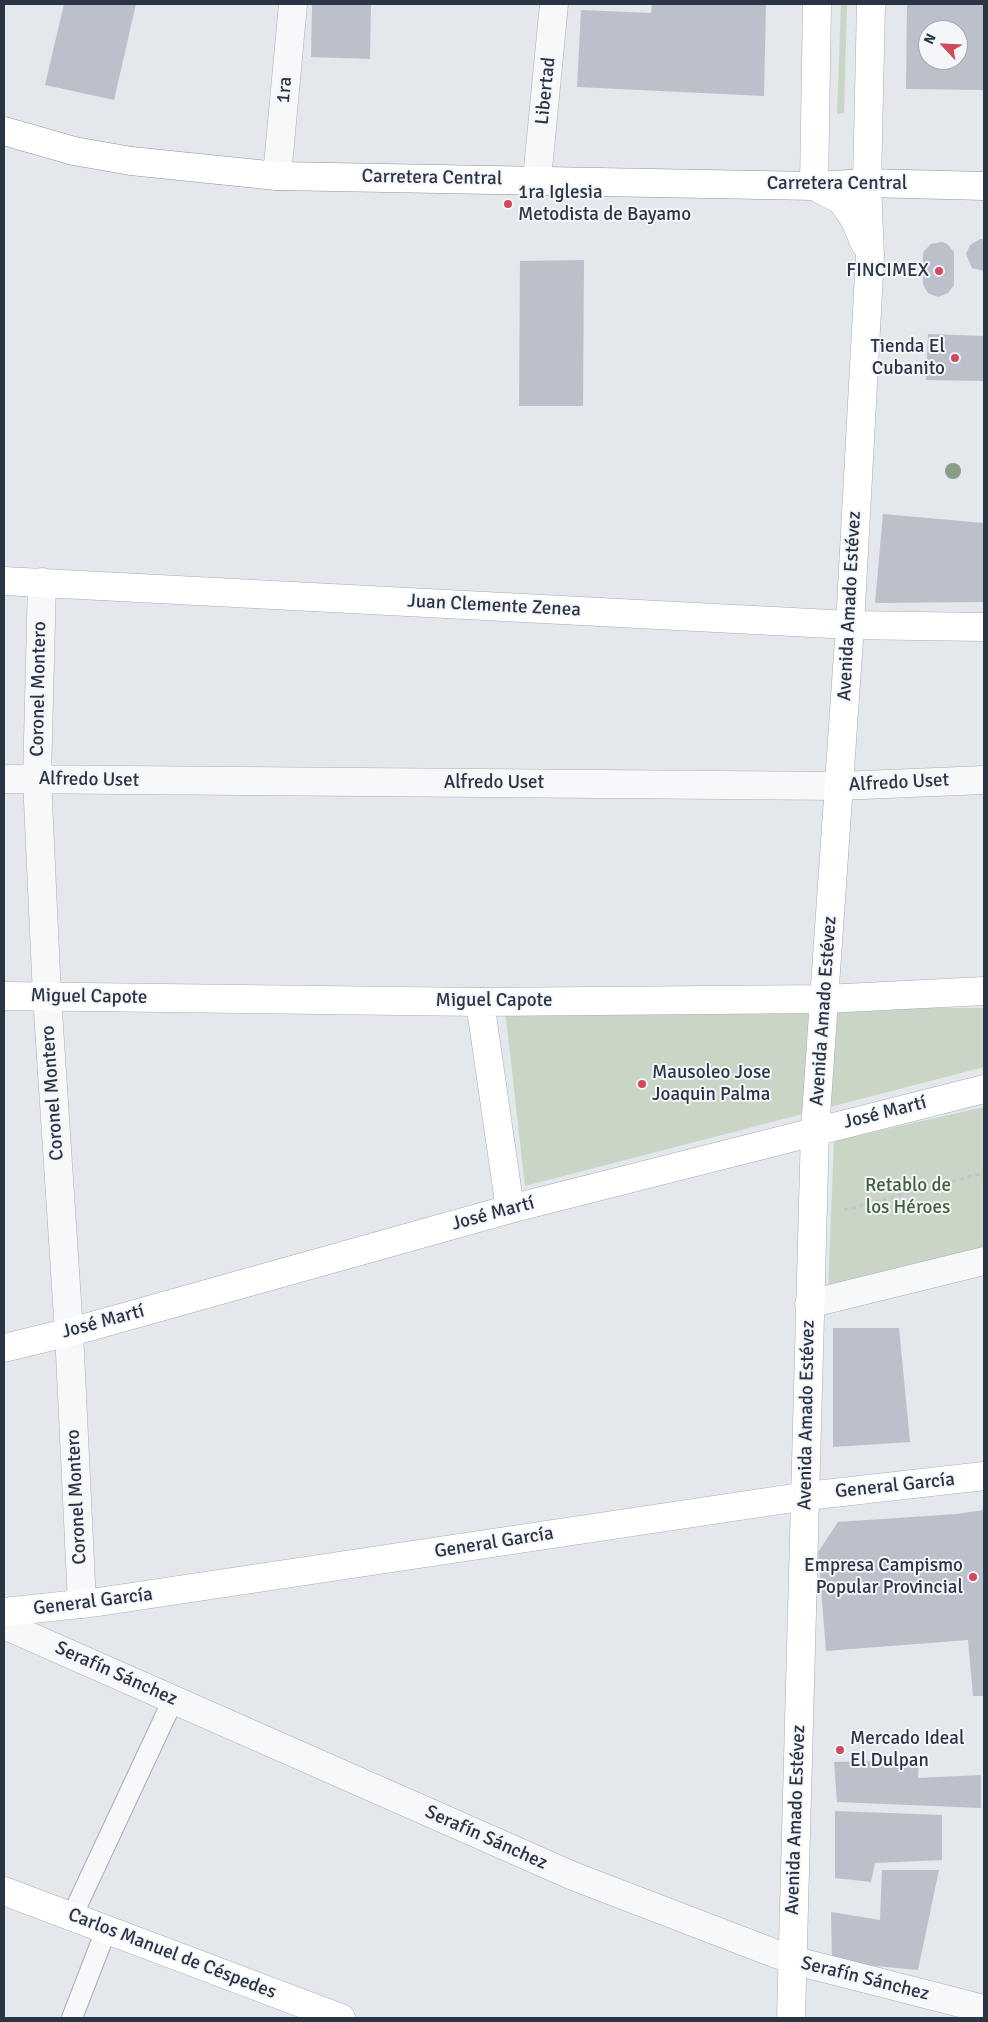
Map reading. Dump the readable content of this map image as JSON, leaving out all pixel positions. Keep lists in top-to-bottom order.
{
  "streets": {
    "main road": [
      "Carretera Central",
      "Juan Clemente Zenea",
      "Avenida Amado Estévez",
      "Miguel Capote",
      "José Martí",
      "General García",
      "Carlos Manuel de Céspedes"
    ],
    "street": [
      "1ra",
      "Libertad",
      "Coronel Montero",
      "Alfredo Uset",
      "Serafín Sánchez"
    ]
  },
  "crossings": [
    ["1ra", "Carretera Central"],
    ["Libertad", "Carretera Central"],
    ["Carretera Central", "Avenida Amado Estévez"],
    ["Juan Clemente Zenea", "Avenida Amado Estévez"],
    ["Juan Clemente Zenea", "Coronel Montero"],
    ["Avenida Amado Estévez", "Alfredo Uset"],
    ["Avenida Amado Estévez", "Miguel Capote"],
    ["Avenida Amado Estévez", "José Martí"],
    ["Avenida Amado Estévez", "General García"],
    ["Avenida Amado Estévez", "Serafín Sánchez"],
    ["Coronel Montero", "Alfredo Uset"],
    ["Coronel Montero", "Miguel Capote"],
    ["Coronel Montero", "José Martí"],
    ["Coronel Montero", "General García"]
  ],
  "parks": ["Retablo de los Héroes"],
  "places": [
    "1ra Iglesia Metodista de Bayamo",
    "FINCIMEX",
    "Tienda El Cubanito",
    "Mausoleo Jose Joaquin Palma",
    "Empresa Campismo Popular Provincial",
    "Mercado Ideal El Dulpan"
  ],
  "north": "top left"
}
